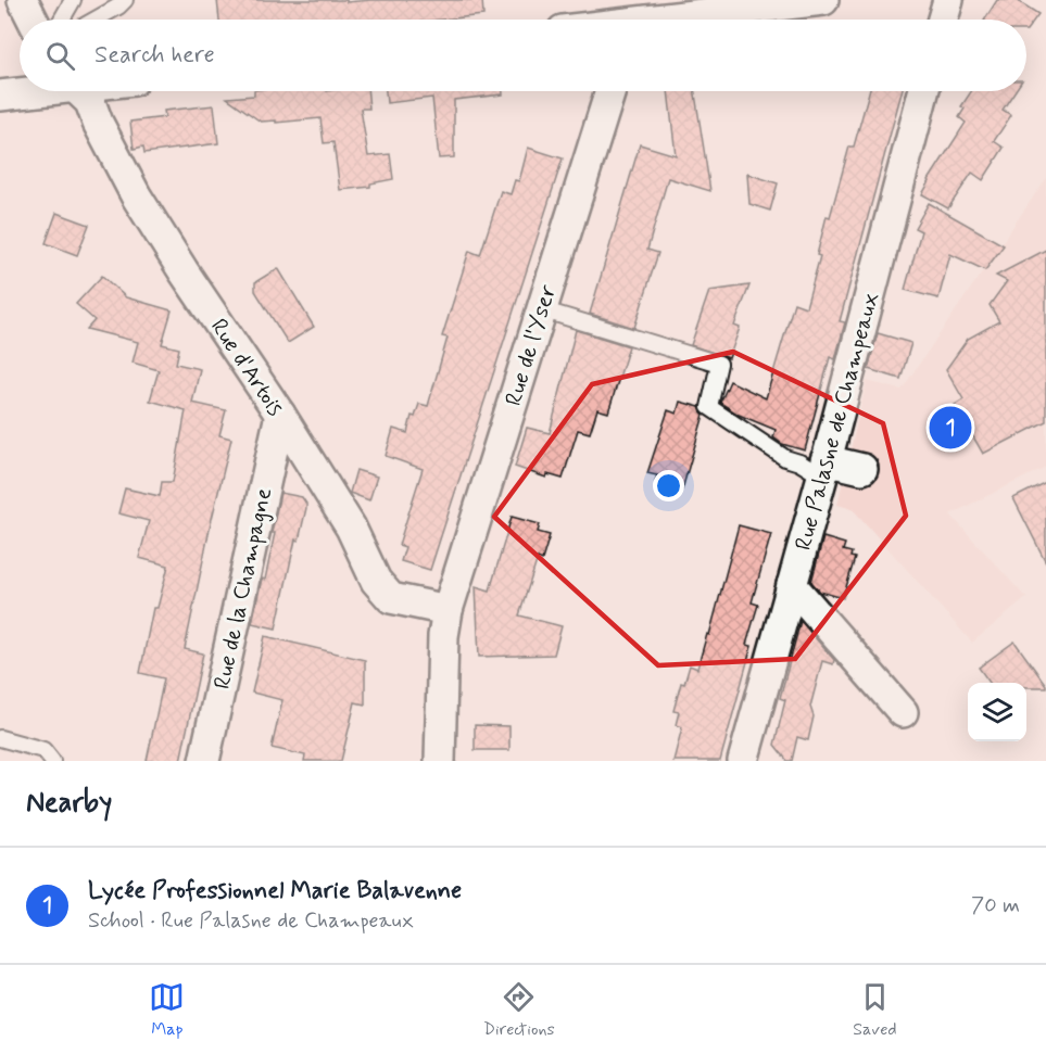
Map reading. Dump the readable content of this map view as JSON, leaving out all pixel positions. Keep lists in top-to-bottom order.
{
  "streets": {
    "street": [
      "Rue de l'Yser",
      "Rue d'Artois",
      "Rue Palasne de Champeaux",
      "Rue de la Champagne"
    ]
  },
  "crossings": [
    ["Rue de l'Yser", "Rue d'Artois"],
    ["Rue d'Artois", "Rue de la Champagne"]
  ],
  "page": {
    "search": "Search here",
    "pins": "1",
    "heading": "Nearby",
    "list": [
      {
        "mark": "1",
        "name": "Lycée Professionnel Marie Balavenne",
        "note": "School · Rue Palasne de Champeaux",
        "value": "70 m"
      }
    ],
    "nav": ["Map", "Directions", "Saved"]
  }
}
